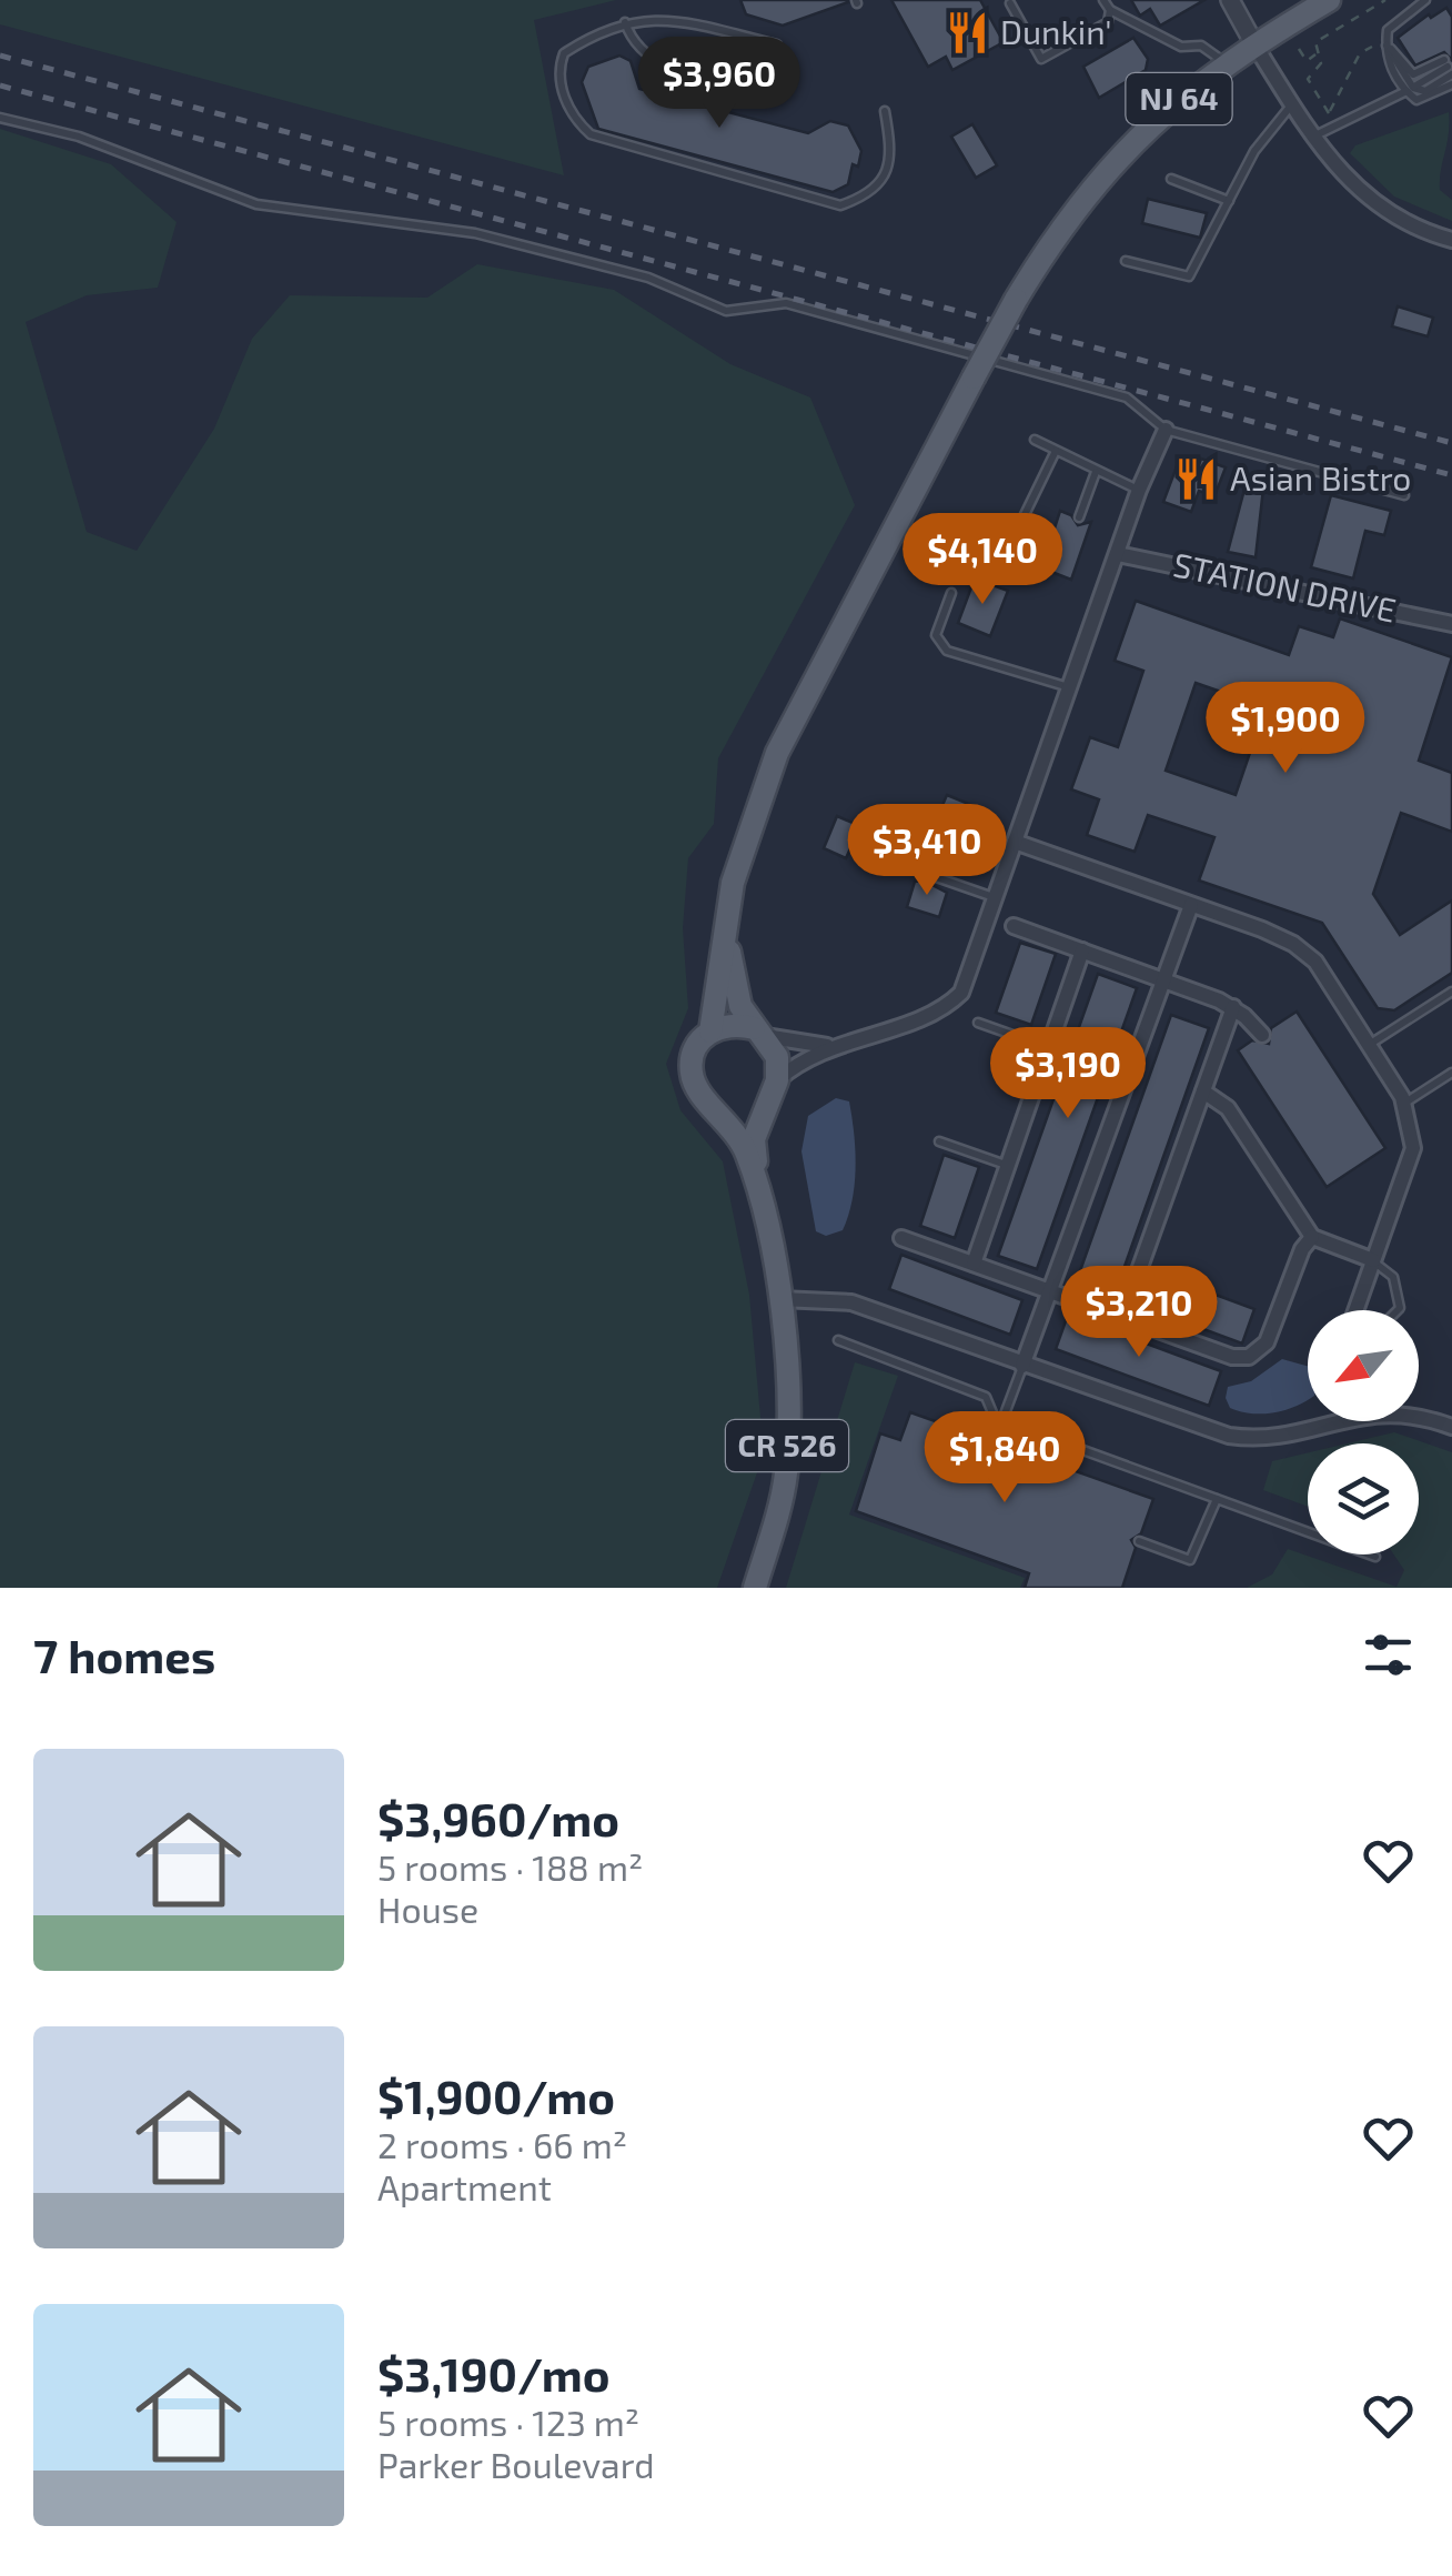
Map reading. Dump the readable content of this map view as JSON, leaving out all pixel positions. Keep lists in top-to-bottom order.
{
  "streets": {
    "main road": ["NJ 64", "CR 526"],
    "street": ["STATION DRIVE"]
  },
  "crossings": [
    ["NJ 64", "CR 526"]
  ],
  "places": {
    "restaurant": ["Dunkin'", "Asian Bistro"]
  },
  "north": "bottom left",
  "page": {
    "price": [
      "$3,960",
      "$4,140",
      "$1,900",
      "$3,410",
      "$3,190",
      "$3,210",
      "$1,840"
    ],
    "heading": "7 homes",
    "list": [
      {
        "name": "$3,960/mo",
        "note": "5 rooms · 188 m² · House"
      },
      {
        "name": "$1,900/mo",
        "note": "2 rooms · 66 m² · Apartment"
      },
      {
        "name": "$3,190/mo",
        "note": "5 rooms · 123 m² · Parker Boulevard"
      }
    ]
  }
}
